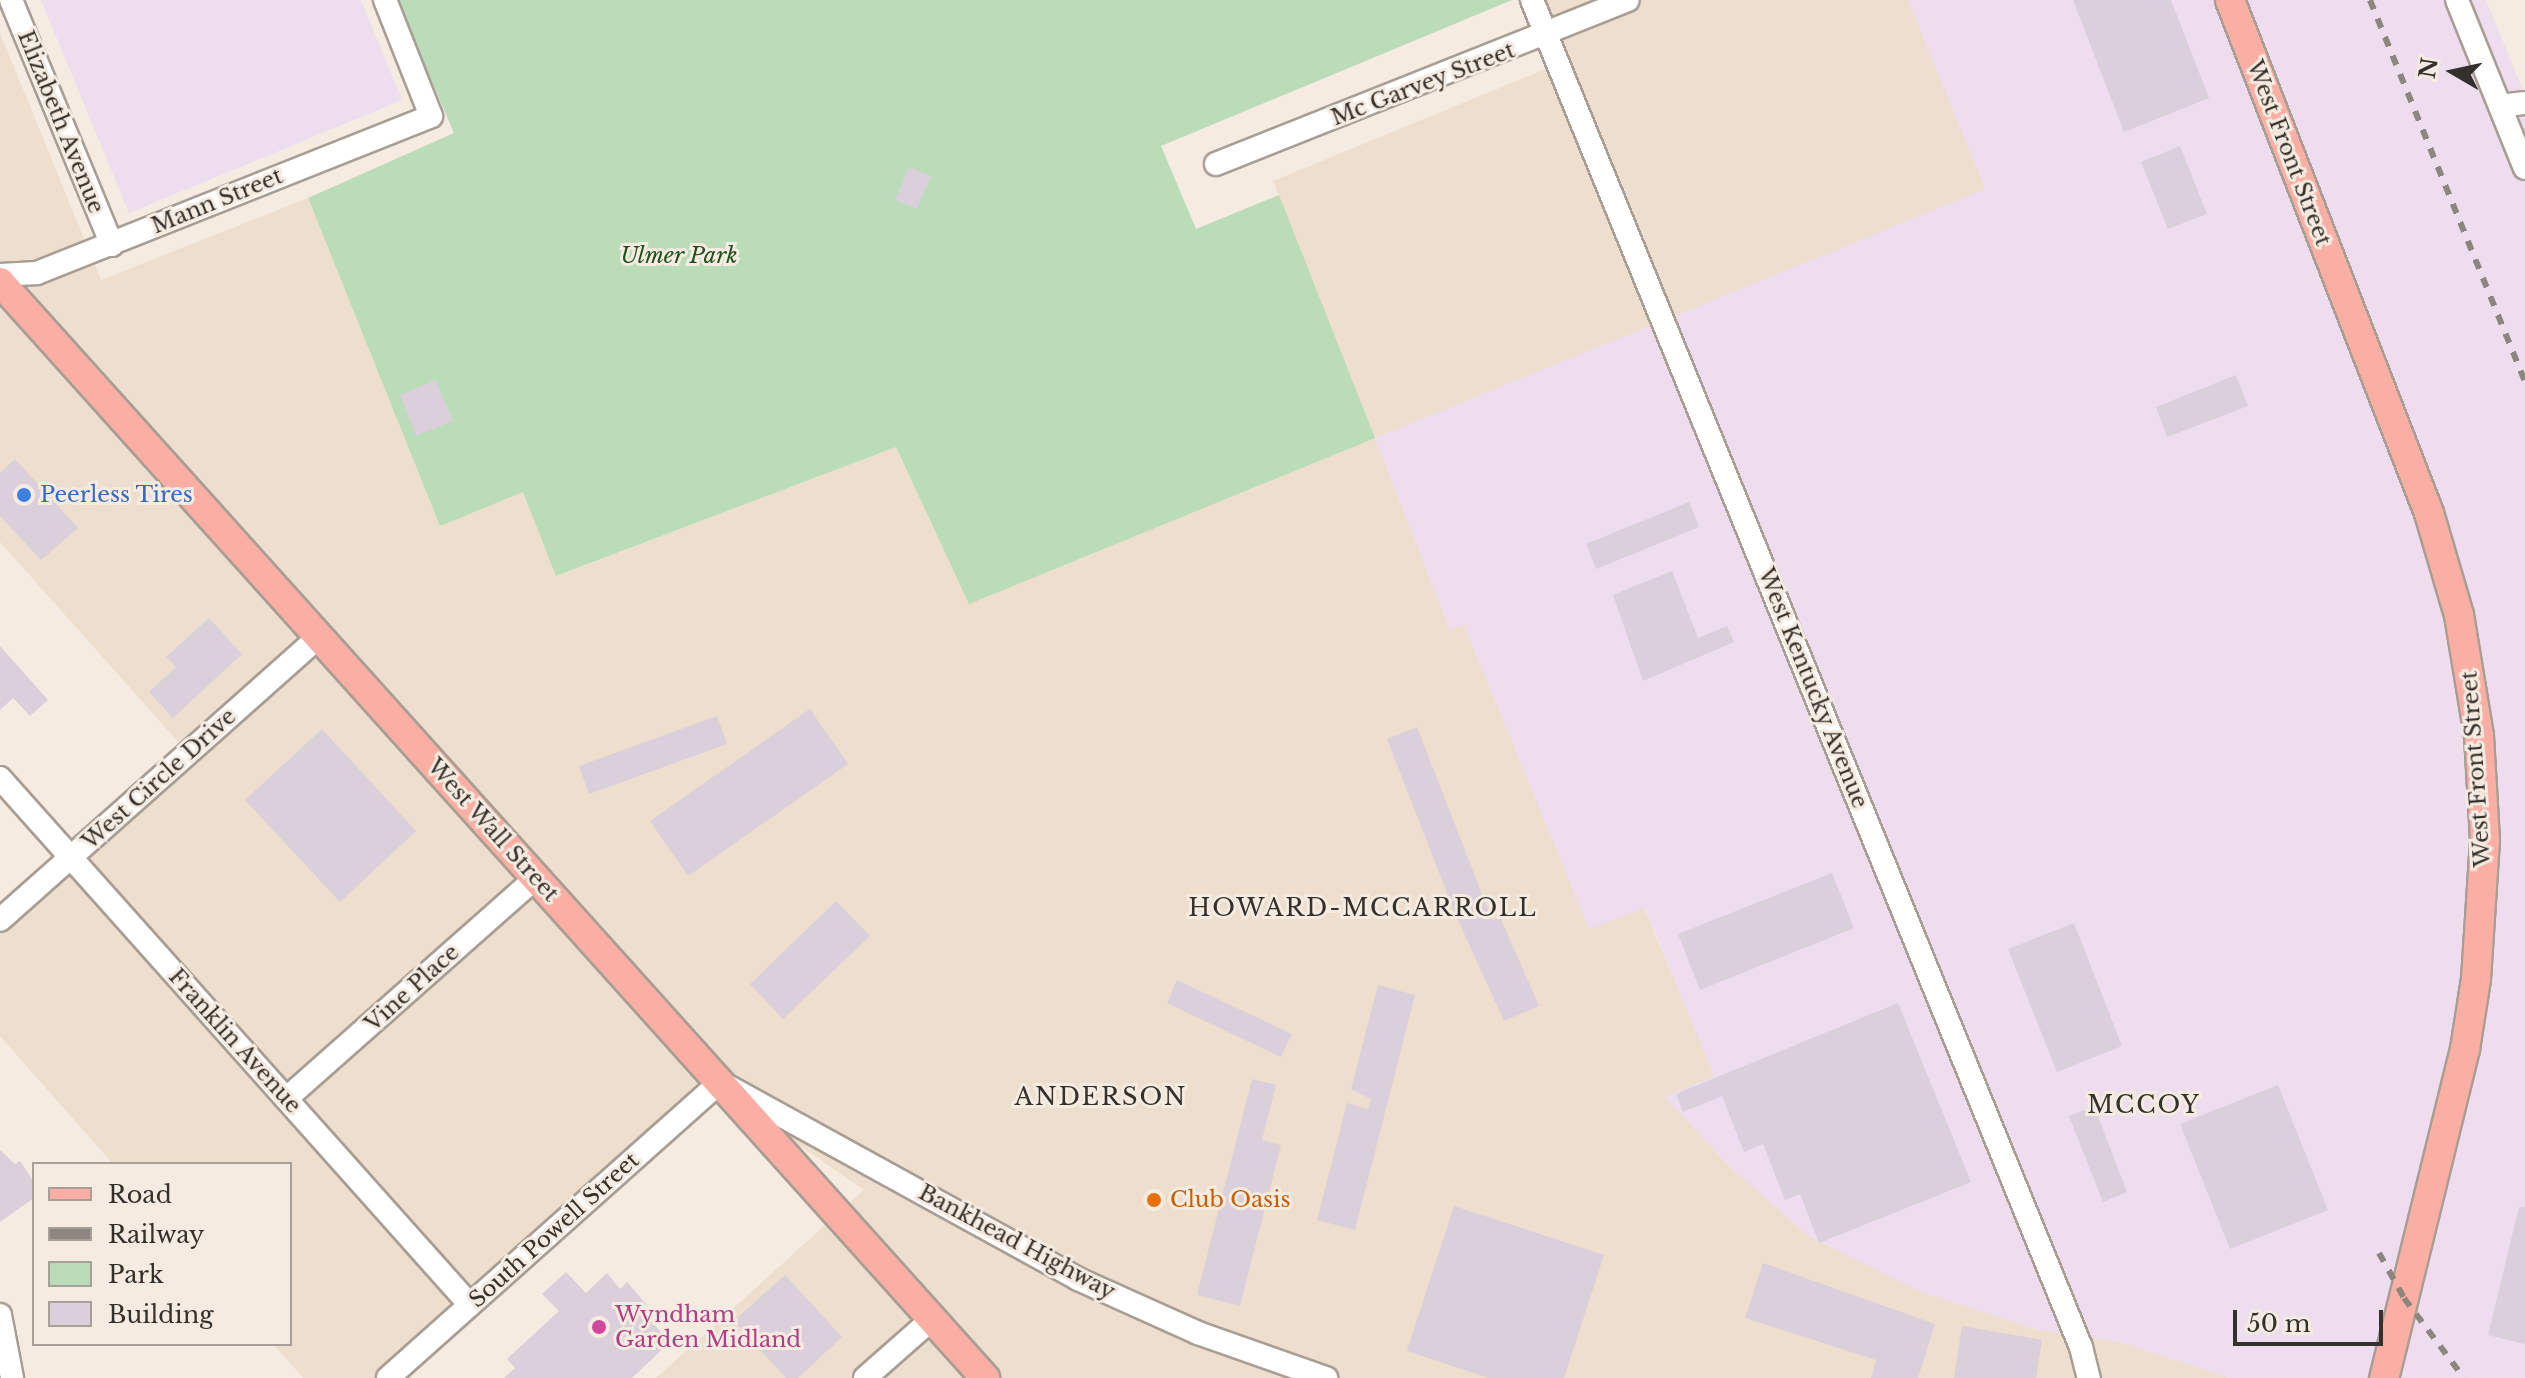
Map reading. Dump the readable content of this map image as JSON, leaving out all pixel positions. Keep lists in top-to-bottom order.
{
  "streets": {
    "main road": ["West Front Street", "West Wall Street"],
    "street": [
      "Mc Garvey Street",
      "Elizabeth Avenue",
      "Mann Street",
      "West Kentucky Avenue",
      "West Circle Drive",
      "Vine Place",
      "Franklin Avenue",
      "South Powell Street",
      "Bankhead Highway"
    ]
  },
  "crossings": [
    ["Mc Garvey Street", "West Kentucky Avenue"],
    ["Elizabeth Avenue", "Mann Street"],
    ["West Circle Drive", "West Wall Street"],
    ["West Circle Drive", "Franklin Avenue"],
    ["West Wall Street", "Vine Place"],
    ["West Wall Street", "South Powell Street"],
    ["West Wall Street", "Bankhead Highway"],
    ["Vine Place", "Franklin Avenue"],
    ["Franklin Avenue", "South Powell Street"],
    ["South Powell Street", "Bankhead Highway"]
  ],
  "districts": ["HOWARD-MCCARROLL", "ANDERSON", "MCCOY"],
  "parks": ["Ulmer Park"],
  "places": ["Peerless Tires", "Club Oasis", "Wyndham Garden Midland"],
  "legend": [
    "Road",
    "Railway",
    "Park",
    "Building"
  ],
  "scale_bar": "50 m",
  "north": "left"
}
